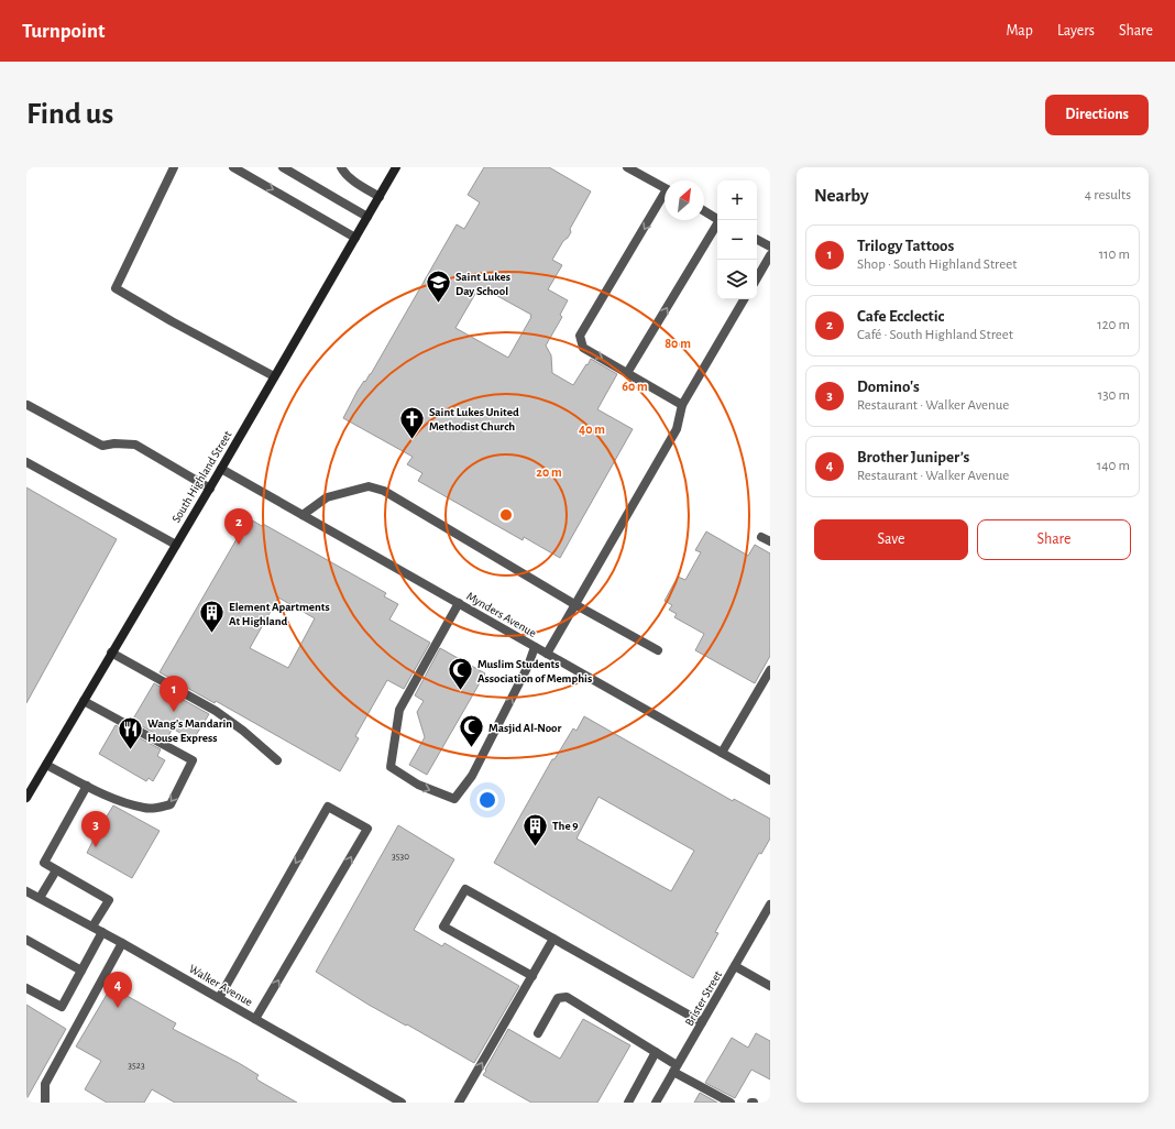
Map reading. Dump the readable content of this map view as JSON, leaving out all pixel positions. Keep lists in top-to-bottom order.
{
  "streets": {
    "main road": ["South Highland Street"],
    "street": ["Mynders Avenue", "Walker Avenue", "Brister Street"]
  },
  "crossings": [
    ["South Highland Street", "Mynders Avenue"]
  ],
  "places": {
    "school or university": ["Saint Lukes Day School"],
    "church": ["Saint Lukes United Methodist Church"],
    "building": ["Element Apartments At Highland", "The 9"],
    "mosque": ["Muslim Students Association of Memphis", "Masjid Al-Noor"],
    "restaurant": ["Wang's Mandarin House Express"]
  },
  "house_numbers": ["3530", "3523"],
  "north": "top right",
  "page": {
    "header": "Turnpoint",
    "nav": ["Map", "Layers", "Share"],
    "buttons": [
      "Directions",
      ["Save", "Share"]
    ],
    "title": "Find us",
    "heading": ["Nearby", "4 results"],
    "map_buttons": ["+", "−"],
    "list": [
      {
        "mark": "1",
        "name": "Trilogy Tattoos",
        "note": "Shop · South Highland Street",
        "value": "110 m"
      },
      {
        "mark": "2",
        "name": "Cafe Ecclectic",
        "note": "Café · South Highland Street",
        "value": "120 m"
      },
      {
        "mark": "3",
        "name": "Domino's",
        "note": "Restaurant · Walker Avenue",
        "value": "130 m"
      },
      {
        "mark": "4",
        "name": "Brother Juniper’s",
        "note": "Restaurant · Walker Avenue",
        "value": "140 m"
      }
    ],
    "pins": [
      "2",
      "1",
      "3",
      "4"
    ]
  },
  "rings": [
    "80 m",
    "60 m",
    "40 m",
    "20 m"
  ]
}
